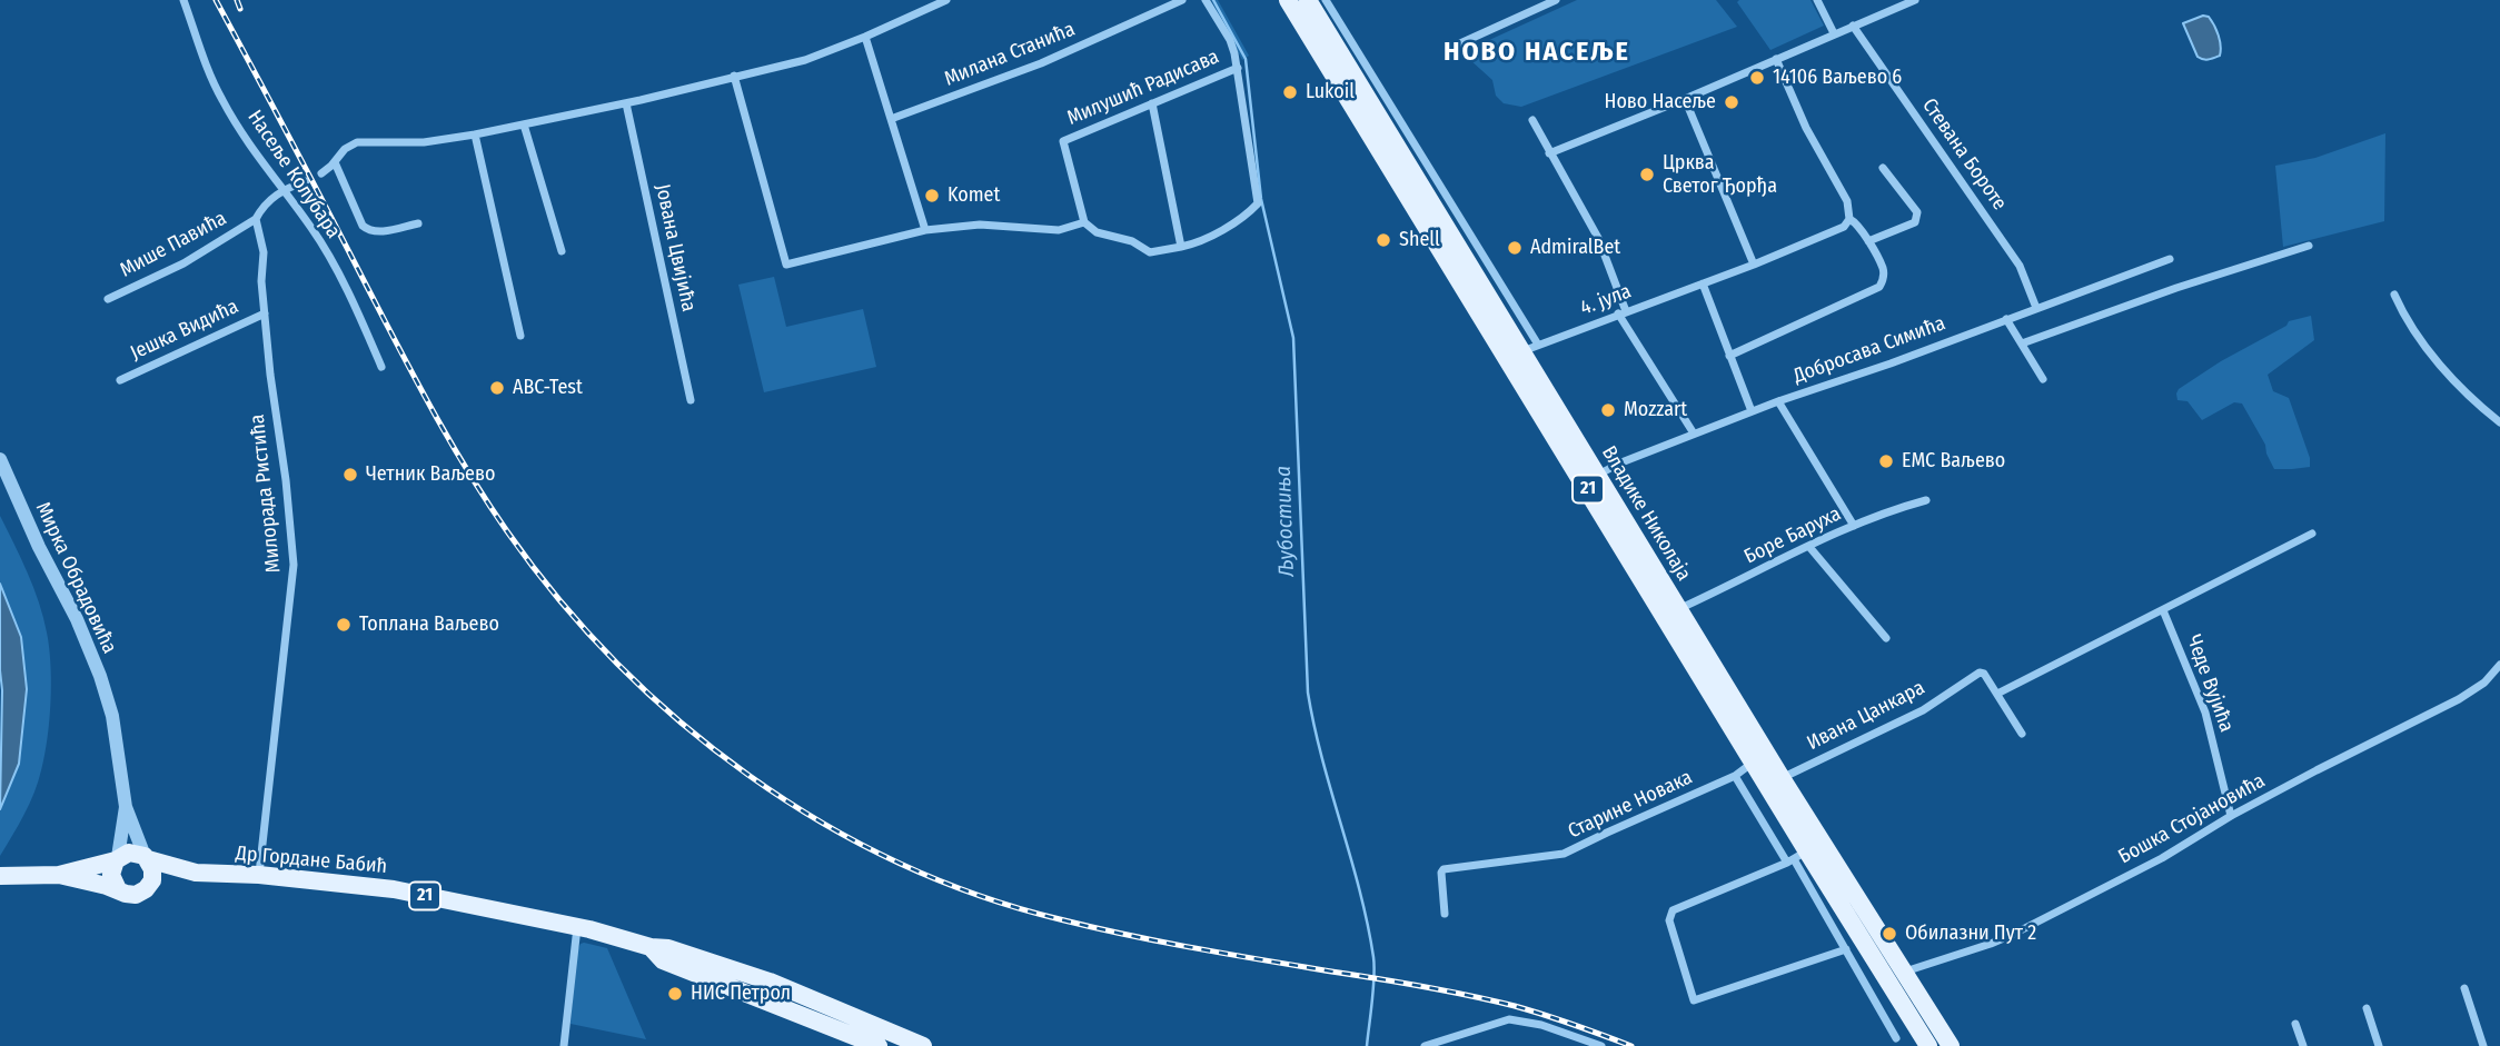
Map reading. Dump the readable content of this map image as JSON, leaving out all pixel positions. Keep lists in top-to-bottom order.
{
  "streets": {
    "main road": ["21", "Владике Николаја", "Др Гордане Бабић"],
    "street": [
      "Милана Станића",
      "Милушић Радисава",
      "Стевана Бороте",
      "Насеље Колубара",
      "Мише Павића",
      "Јована Цвијића",
      "4. јула",
      "Јешка Видића",
      "Добросава Симића",
      "Милорада Ристића",
      "Боре Баруха",
      "Мирка Обрадовића",
      "Чеде Вујића",
      "Ивана Цанкара",
      "Старине Новака",
      "Бошка Стојановића"
    ]
  },
  "crossings": [
    ["Стевана Бороте", "Добросава Симића"],
    ["Мише Павића", "Милорада Ристића"],
    ["4. јула", "Владике Николаја"],
    ["Јешка Видића", "Милорада Ристића"],
    ["Добросава Симића", "Владике Николаја"],
    ["21", "Мирка Обрадовића"],
    ["21", "Др Гордане Бабић"],
    ["Милорада Ристића", "Др Гордане Бабић"],
    ["Владике Николаја", "Боре Баруха"],
    ["Владике Николаја", "Ивана Цанкара"],
    ["Владике Николаја", "Старине Новака"],
    ["Владике Николаја", "Бошка Стојановића"],
    ["Мирка Обрадовића", "Др Гордане Бабић"],
    ["Чеде Вујића", "Бошка Стојановића"]
  ],
  "districts": ["НОВО НАСЕЉЕ"],
  "water": ["Љубостиња"],
  "places": [
    "14106 Ваљево 6",
    "Lukoil",
    "Ново Насеље",
    "Црква Светог Ђорђа",
    "Komet",
    "Shell",
    "AdmiralBet",
    "ABC-Test",
    "Mozzart",
    "ЕМС Ваљево",
    "Четник Ваљево",
    "Топлана Ваљево",
    "Обилазни Пут 2",
    "НИС Петрол"
  ]
}
